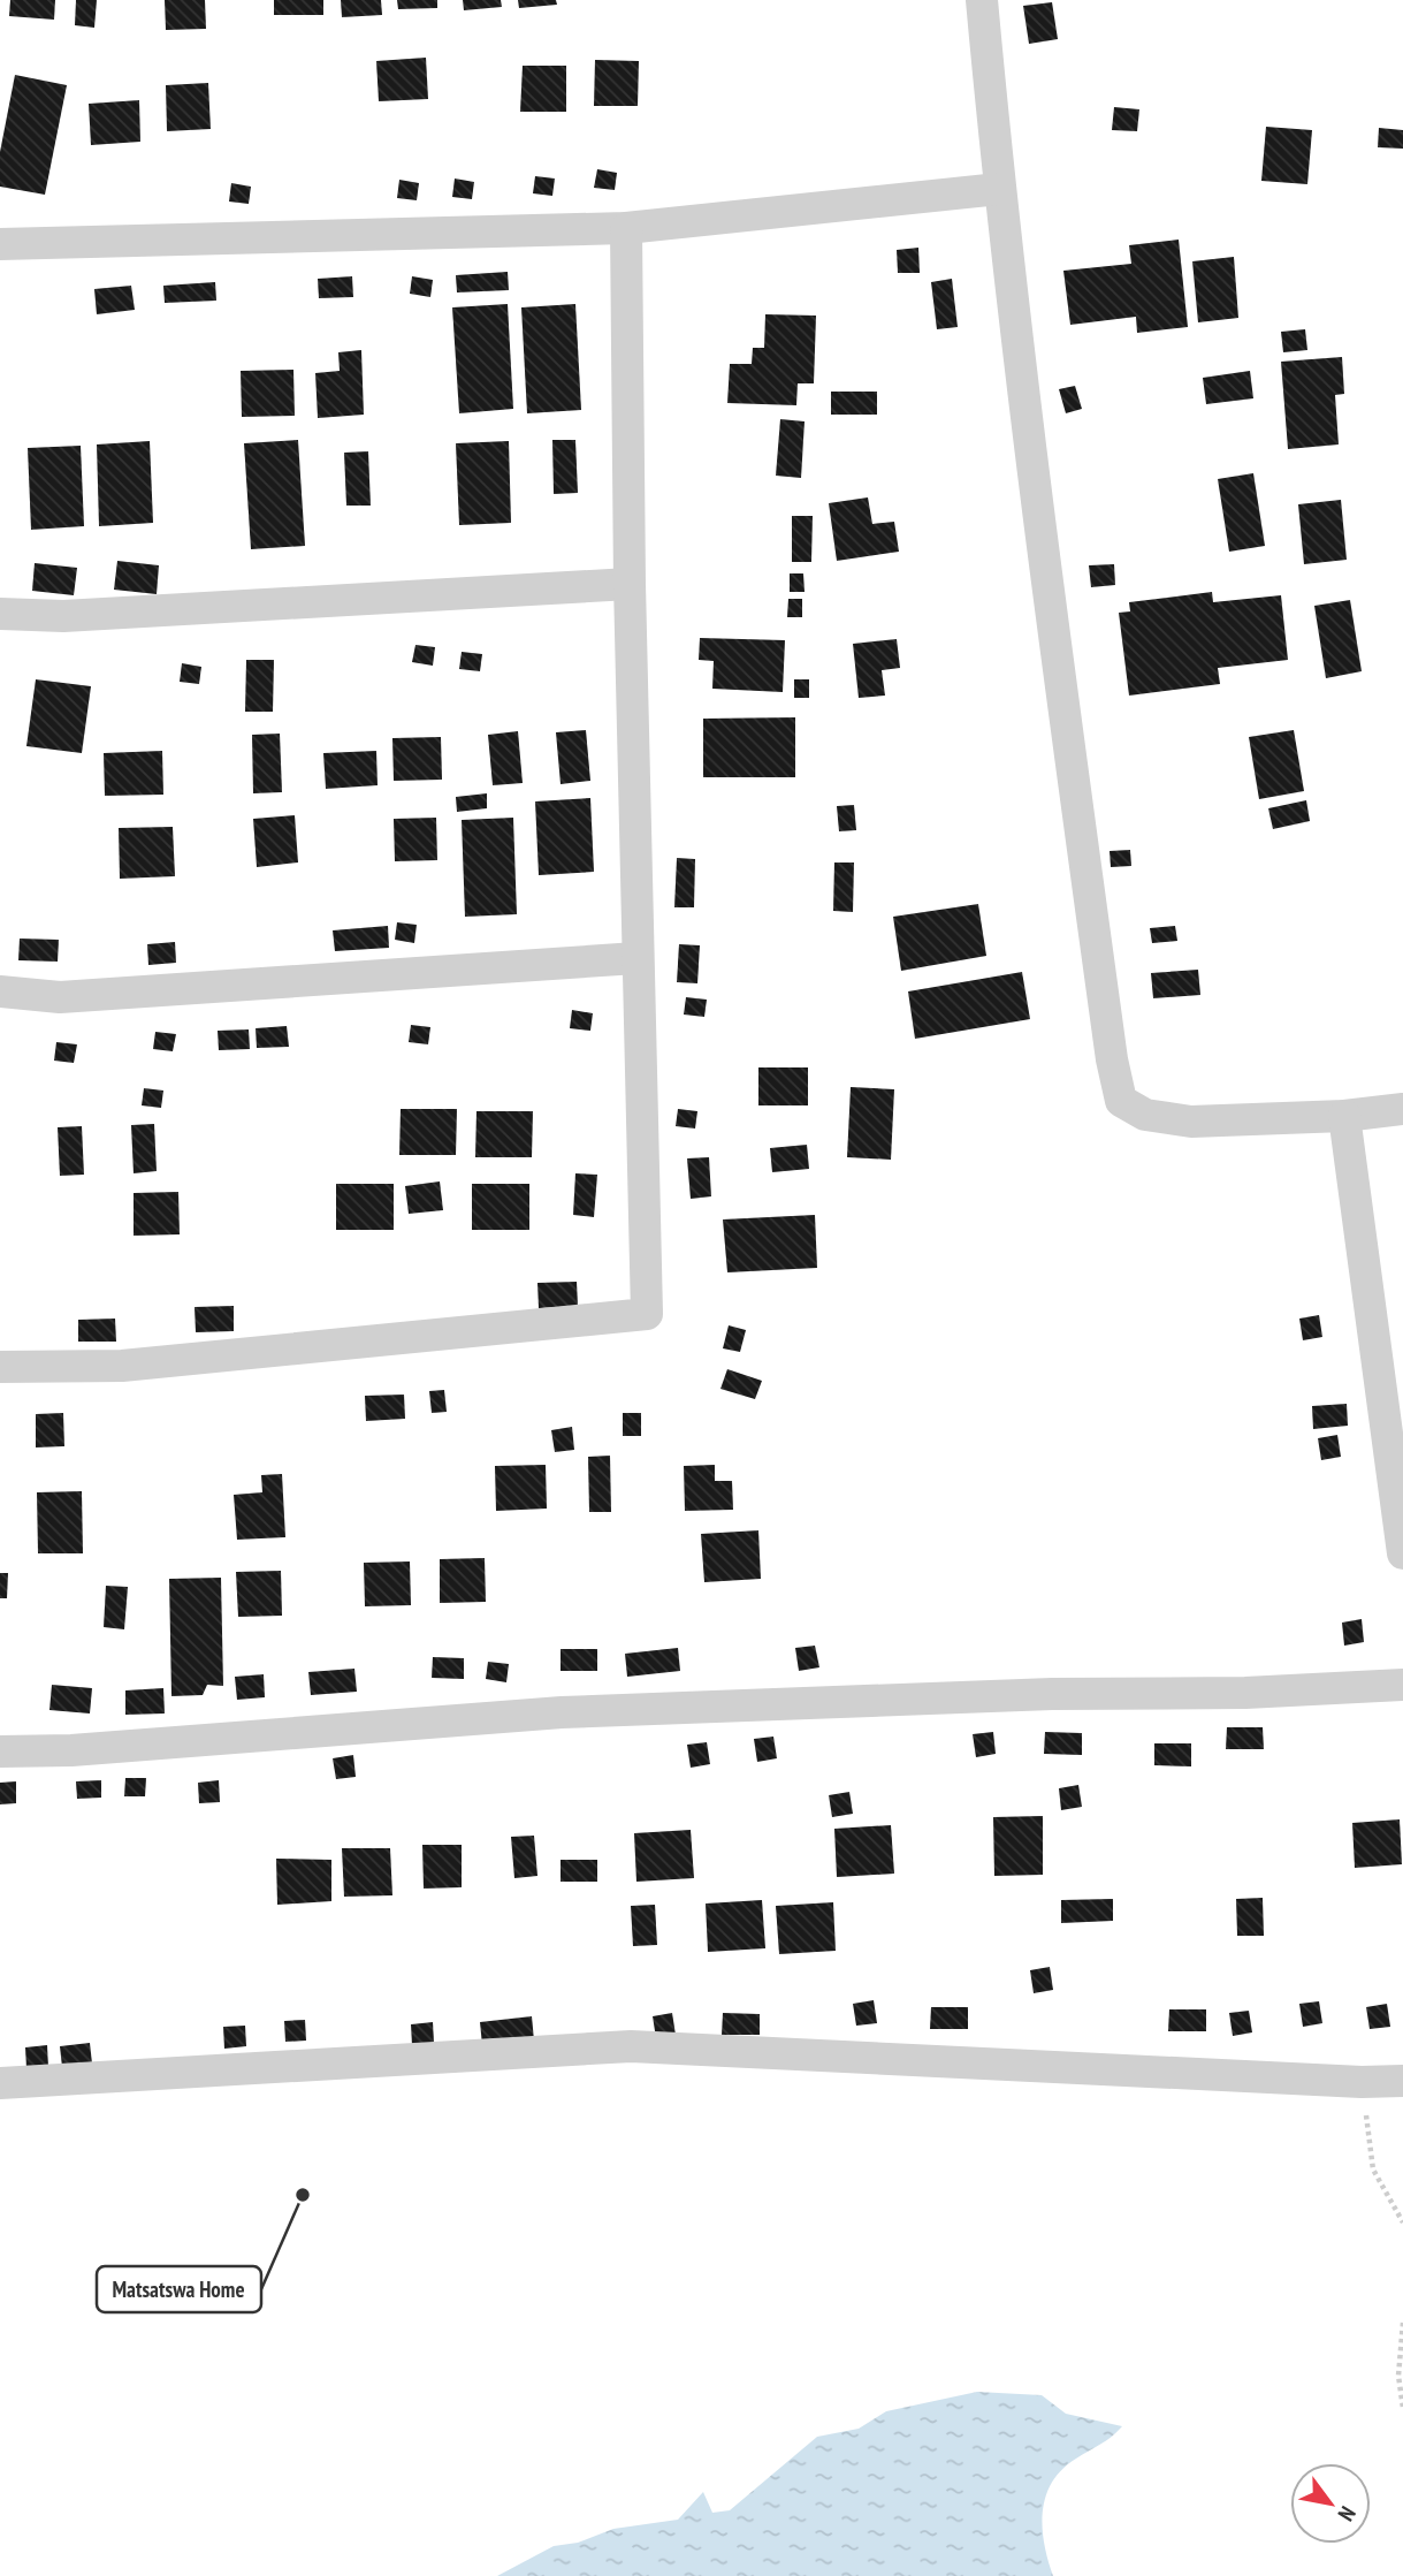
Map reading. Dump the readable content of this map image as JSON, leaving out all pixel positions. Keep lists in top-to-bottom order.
{
  "places": ["Matsatswa Home"],
  "north": "bottom right"
}
